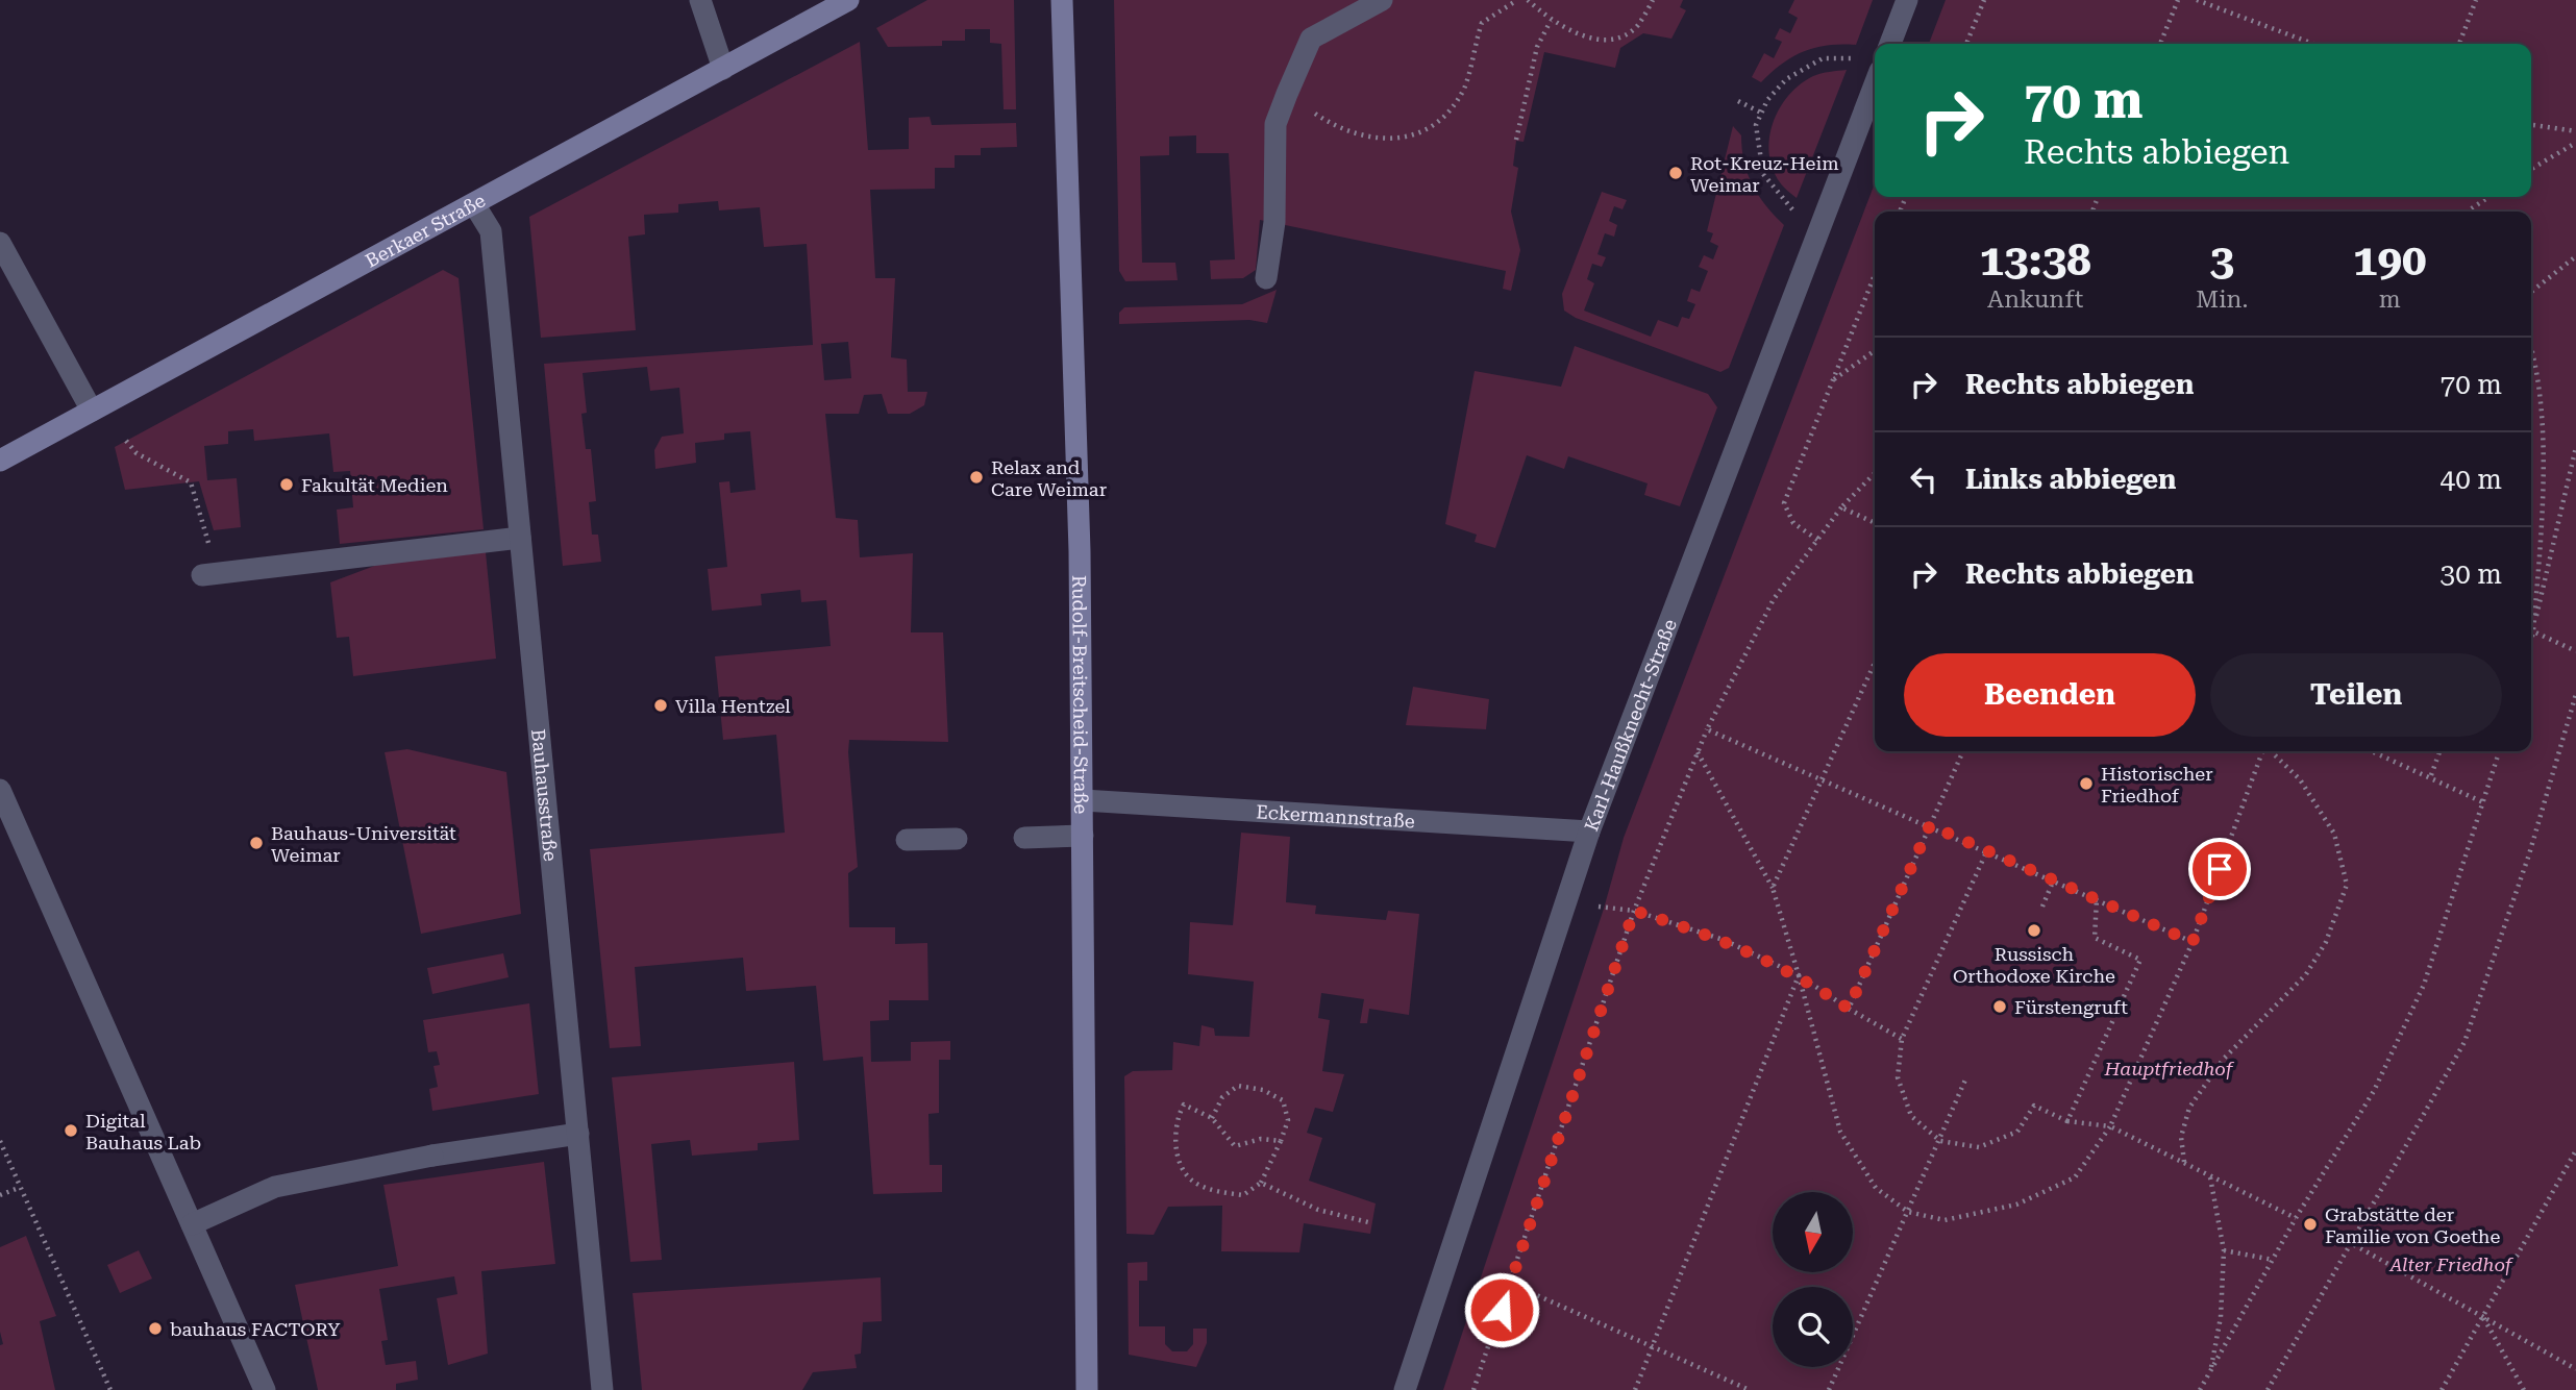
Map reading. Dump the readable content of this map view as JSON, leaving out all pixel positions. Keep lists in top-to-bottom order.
{
  "streets": {
    "street": [
      "Berkaer Straße",
      "Rudolf-Breitscheid-Straße",
      "Karl-Haußknecht-Straße",
      "Bauhausstraße",
      "Eckermannstraße"
    ]
  },
  "crossings": [
    ["Berkaer Straße", "Bauhausstraße"],
    ["Rudolf-Breitscheid-Straße", "Eckermannstraße"],
    ["Karl-Haußknecht-Straße", "Eckermannstraße"]
  ],
  "parks": ["Hauptfriedhof", "Alter Friedhof"],
  "places": [
    "Rot-Kreuz-Heim Weimar",
    "Relax and Care Weimar",
    "Fakultät Medien",
    "Villa Hentzel",
    "Historischer Friedhof",
    "Bauhaus-Universität Weimar",
    "Russisch Orthodoxe Kirche",
    "Fürstengruft",
    "Digital Bauhaus Lab",
    "Grabstätte der Familie von Goethe",
    "bauhaus FACTORY"
  ],
  "north": "bottom",
  "page": {
    "turn": ["70 m", "Rechts abbiegen"],
    "eta": [
      "13:38",
      "Ankunft",
      "3",
      "Min.",
      "190",
      "m"
    ],
    "list": [
      {
        "name": "Rechts abbiegen",
        "value": "70 m"
      },
      {
        "name": "Links abbiegen",
        "value": "40 m"
      },
      {
        "name": "Rechts abbiegen",
        "value": "30 m"
      }
    ],
    "buttons": ["Beenden", "Teilen"]
  }
}
